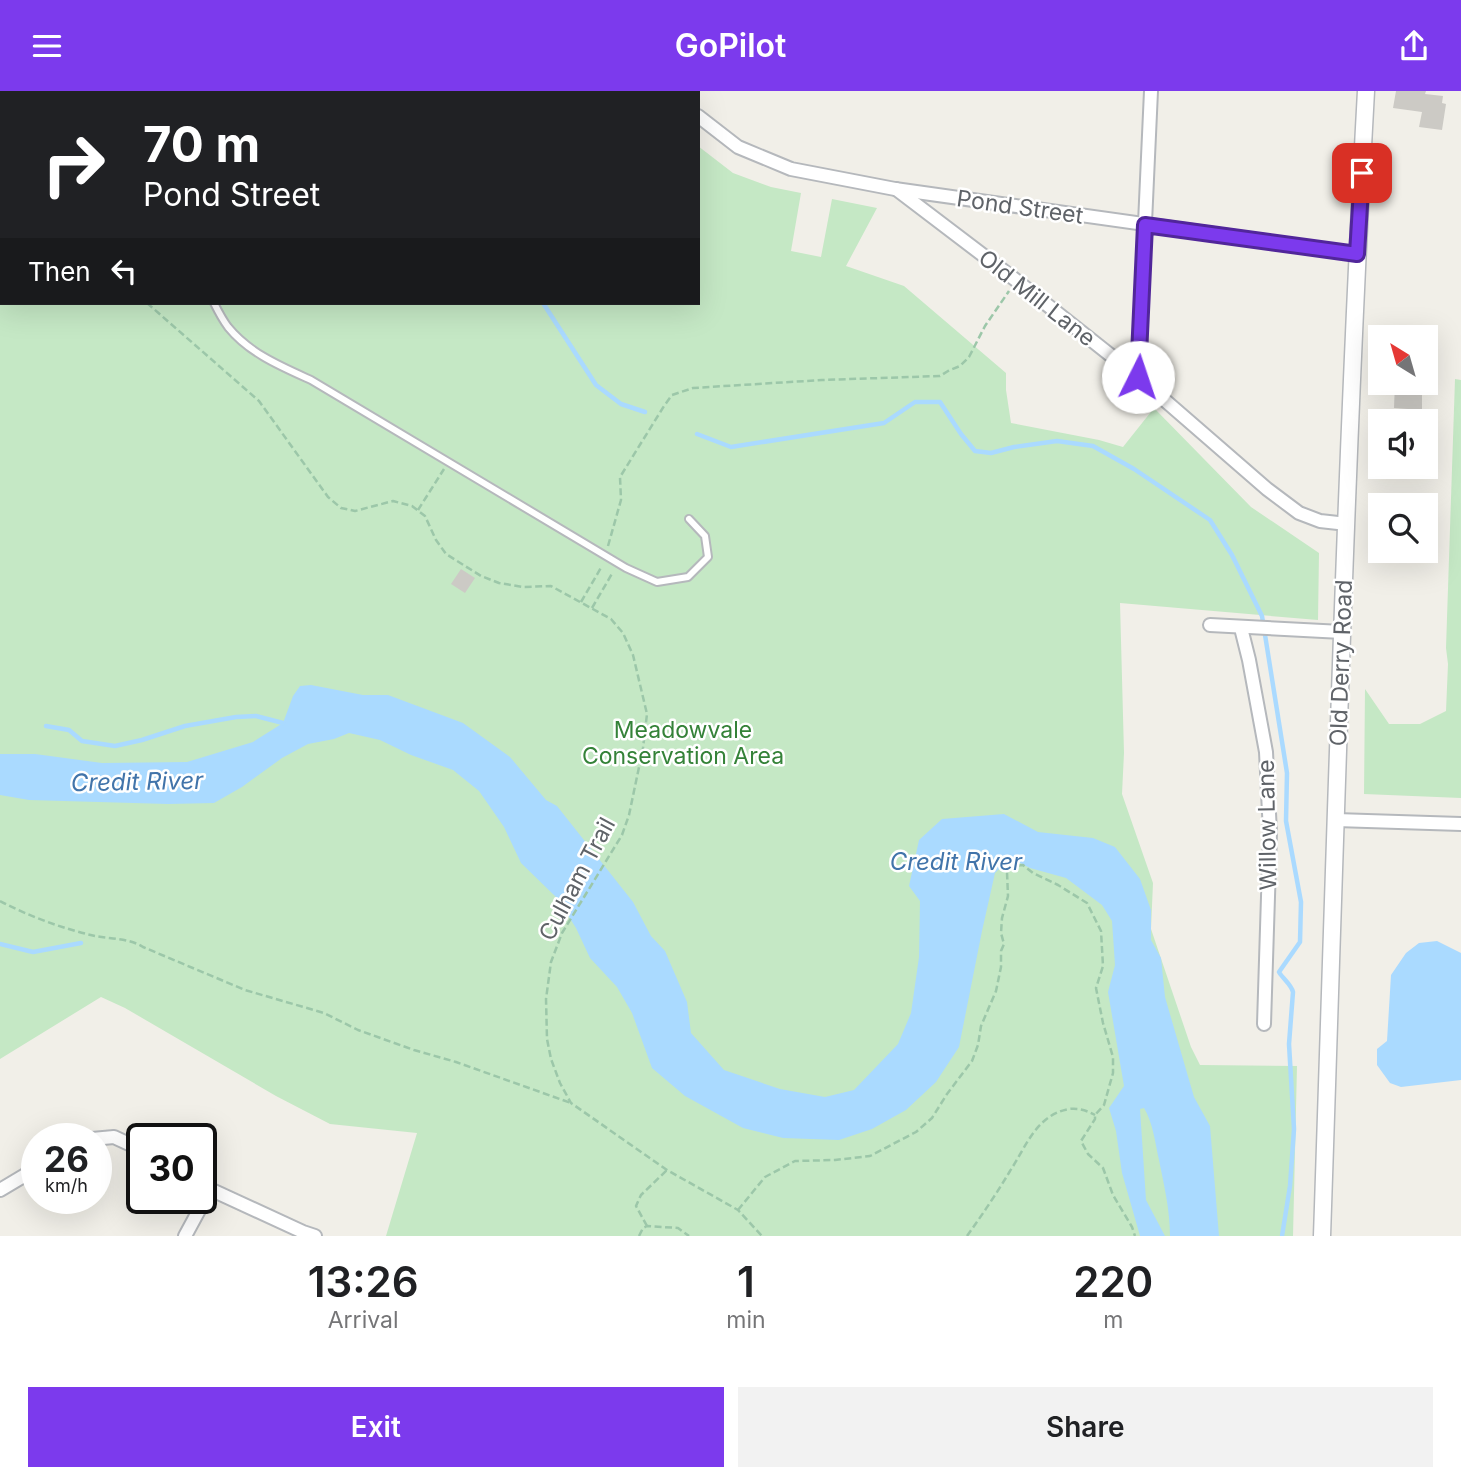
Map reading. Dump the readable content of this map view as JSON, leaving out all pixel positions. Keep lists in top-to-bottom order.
{
  "streets": {
    "street": [
      "Pond Street",
      "Old Mill Lane",
      "Old Derry Road",
      "Willow Lane"
    ],
    "path": ["Culham Trail"]
  },
  "crossings": [
    ["Pond Street", "Old Mill Lane"],
    ["Pond Street", "Old Derry Road"],
    ["Old Mill Lane", "Old Derry Road"]
  ],
  "water": ["Credit River"],
  "parks": ["Meadowvale Conservation Area"],
  "north": "top left",
  "page": {
    "header": "GoPilot",
    "turn": ["70 m", "Pond Street"],
    "then": "Then",
    "speed": "26 km/h",
    "limit": "30",
    "eta": [
      "13:26",
      "Arrival",
      "1",
      "min",
      "220",
      "m"
    ],
    "buttons": ["Exit", "Share"]
  }
}
